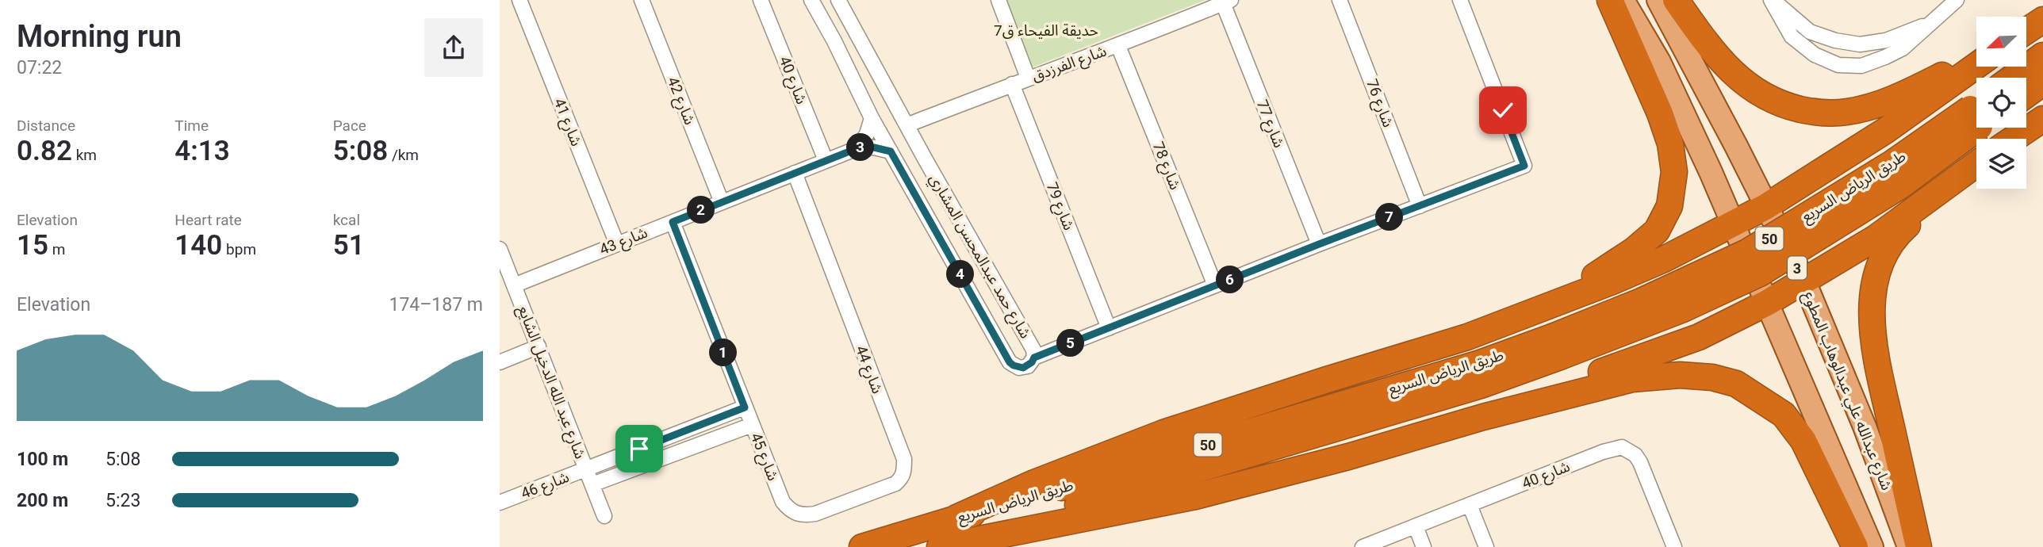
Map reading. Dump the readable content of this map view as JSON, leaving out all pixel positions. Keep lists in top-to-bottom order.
{
  "streets": {
    "highway": ["طريق الرياض السريع", "50"],
    "main road": ["3", "شارع عبدالله علي عبدالوهاب المطوع"],
    "street": [
      "شارع الفرزدق",
      "شارع 40",
      "شارع 42",
      "شارع 76",
      "شارع 41",
      "شارع 77",
      "شارع 78",
      "شارع 79",
      "شارع 43",
      "شارع حمد عبدالمحسن المشاري",
      "شارع 44",
      "شارع عبد الله الدخيل الشايع",
      "شارع 45",
      "شارع 46"
    ]
  },
  "crossings": [
    ["شارع الفرزدق", "شارع 77"],
    ["شارع الفرزدق", "شارع 78"],
    ["شارع الفرزدق", "شارع 79"],
    ["شارع الفرزدق", "شارع حمد عبدالمحسن المشاري"],
    ["شارع 40", "شارع 43"],
    ["شارع 42", "شارع 43"],
    ["شارع 41", "شارع 43"],
    ["شارع 43", "شارع حمد عبدالمحسن المشاري"],
    ["شارع 43", "شارع 44"],
    ["شارع 43", "شارع عبد الله الدخيل الشايع"],
    ["شارع 43", "شارع 45"],
    ["شارع 44", "شارع 45"],
    ["شارع عبد الله الدخيل الشايع", "شارع 46"],
    ["شارع 45", "شارع 46"]
  ],
  "parks": ["حديقة الفيحاء ق7"],
  "north": "bottom left",
  "page": {
    "heading": ["Morning run", "07:22"],
    "stats": [
      ["Distance", "0.82 km"],
      ["Time", "4:13"],
      ["Pace", "5:08 /km"],
      ["Elevation", "15 m"],
      ["Heart rate", "140 bpm"],
      ["kcal", "51"]
    ],
    "pins": [
      "3",
      "2",
      "7",
      "4",
      "6",
      "5",
      "1"
    ],
    "chart": ["Elevation", "174–187 m"],
    "list": [
      {
        "name": "100 m",
        "note": "5:08"
      },
      {
        "name": "200 m",
        "note": "5:23"
      }
    ]
  }
}
